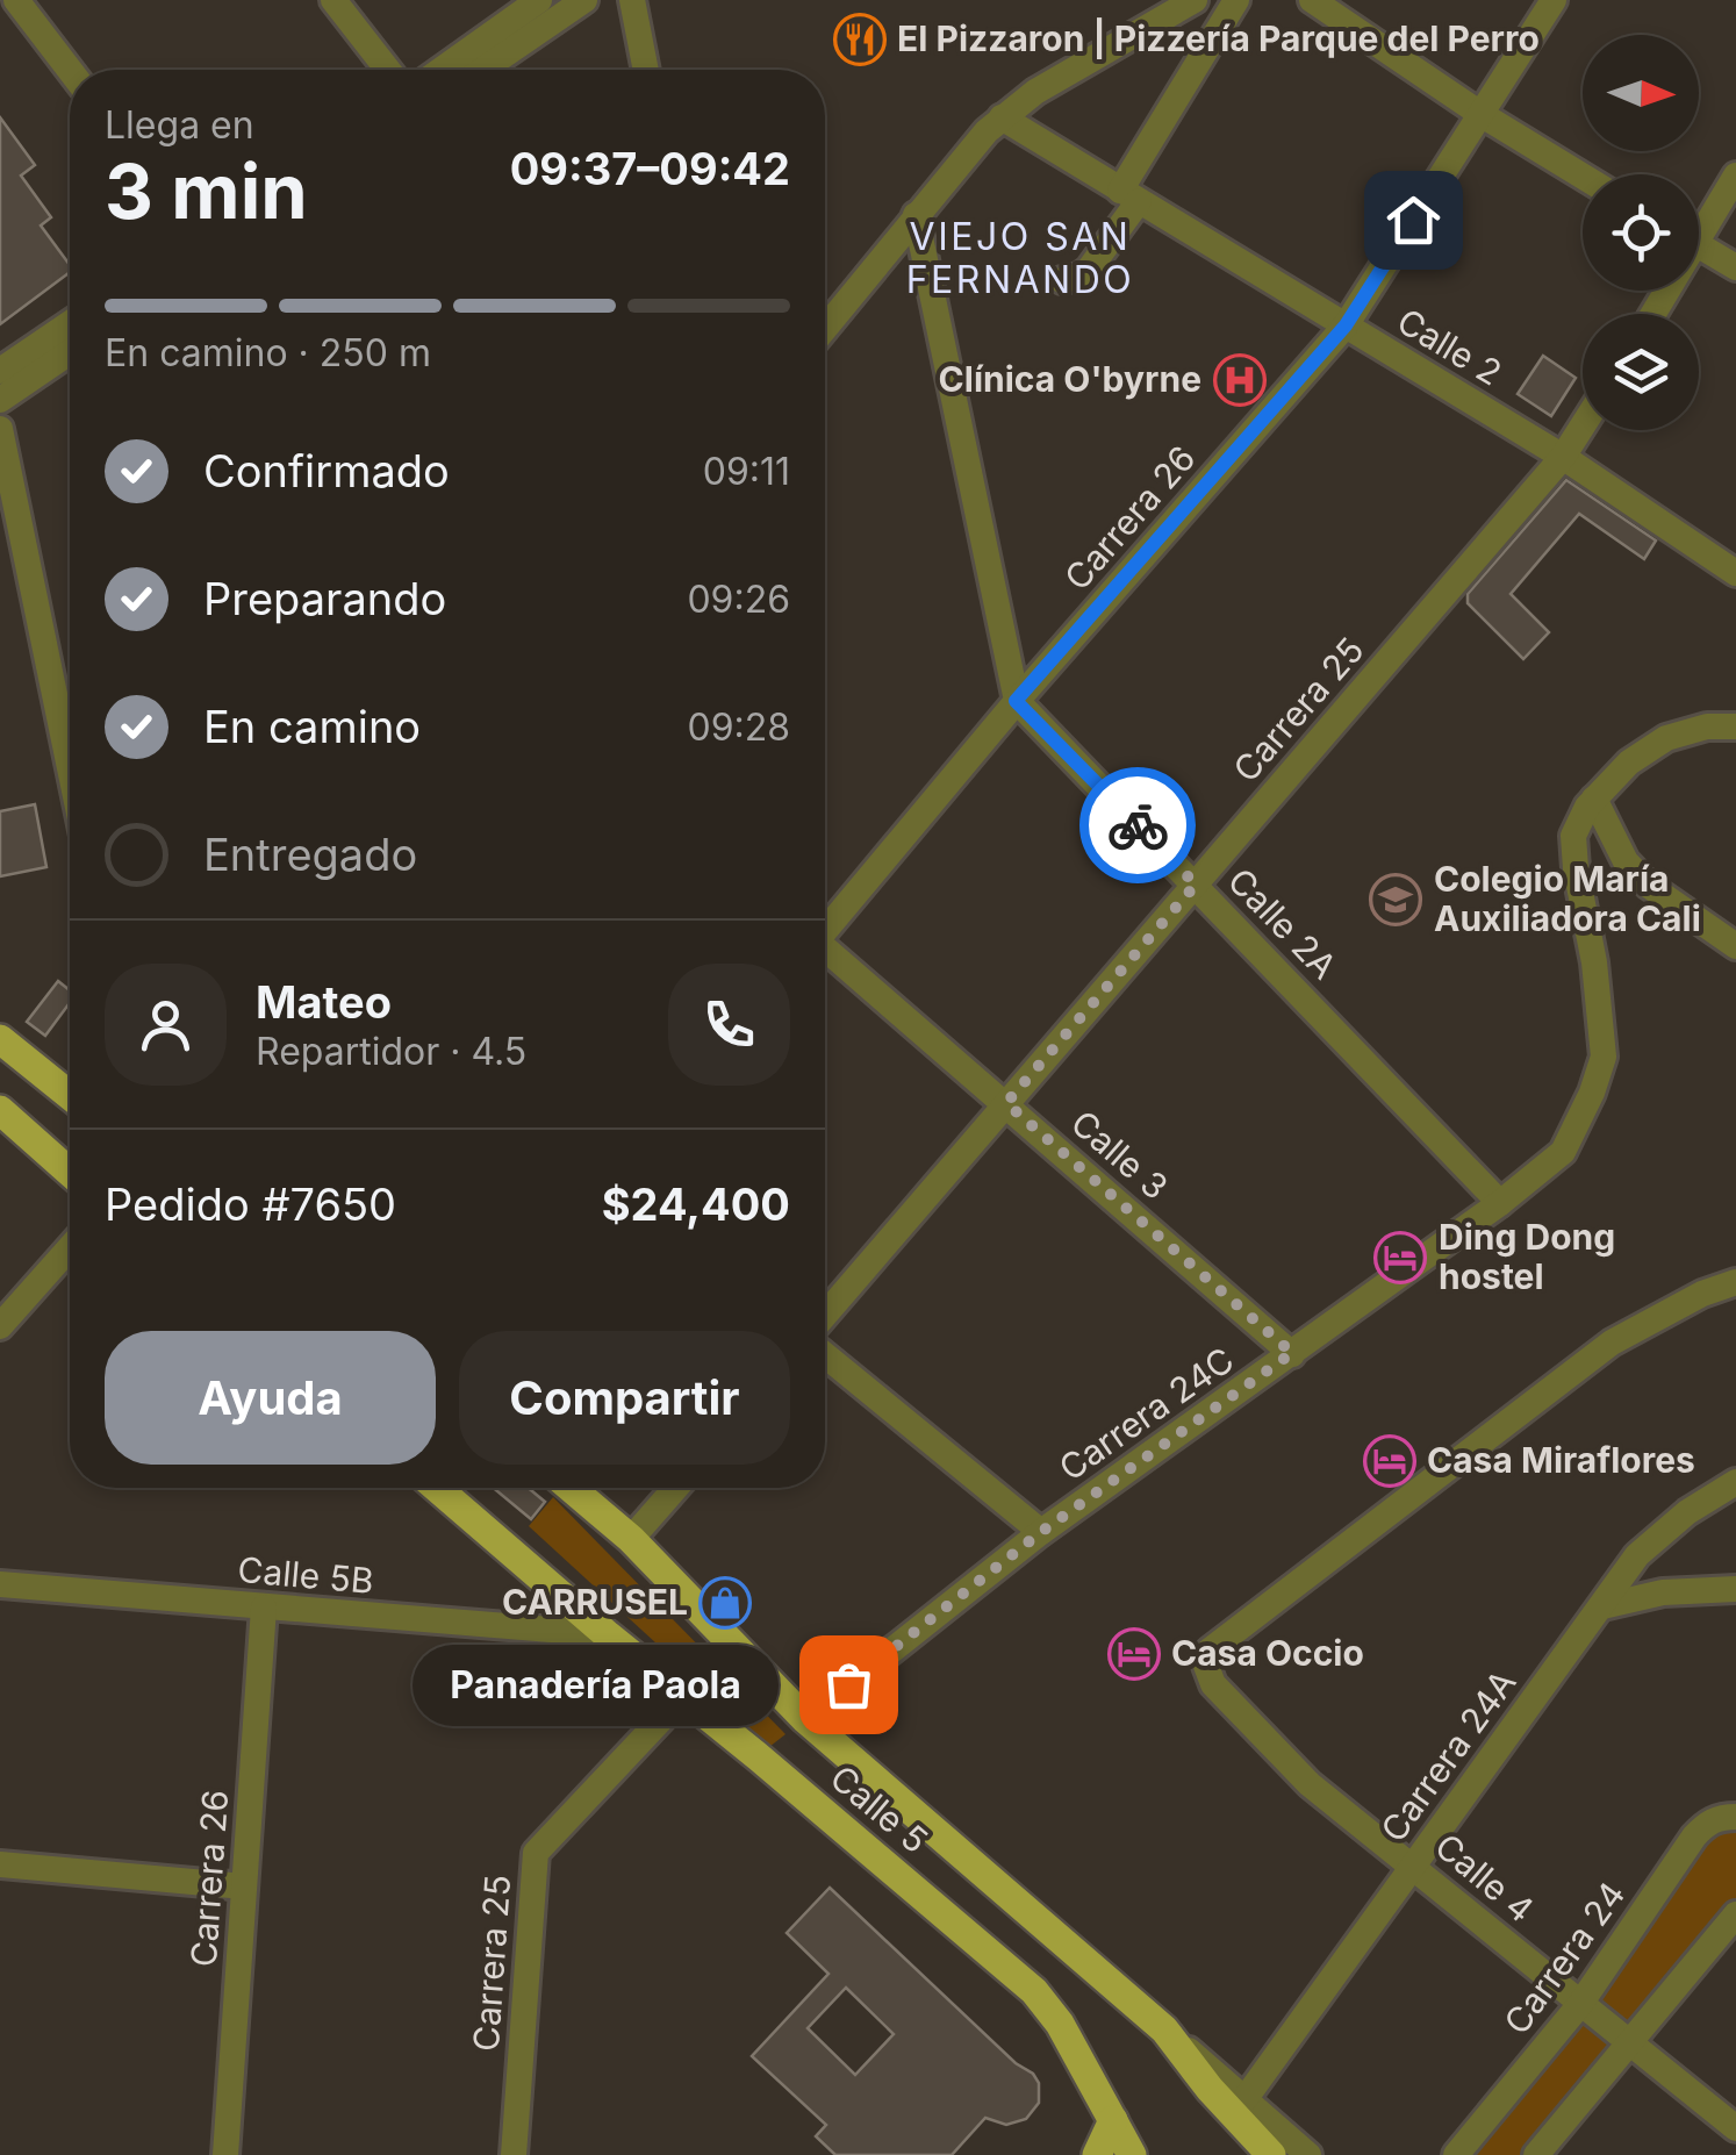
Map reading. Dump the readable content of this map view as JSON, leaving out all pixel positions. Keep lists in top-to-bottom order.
{
  "streets": {
    "main road": ["Calle 5"],
    "street": [
      "Calle 2",
      "Carrera 26",
      "Carrera 25",
      "Calle 2A",
      "Calle 3",
      "Carrera 24C",
      "Calle 5B",
      "Carrera 24A",
      "Calle 4",
      "Carrera 24"
    ]
  },
  "crossings": [
    ["Calle 2", "Carrera 26"],
    ["Calle 2", "Carrera 25"],
    ["Carrera 26", "Calle 2A"],
    ["Carrera 26", "Calle 5B"],
    ["Carrera 25", "Calle 2A"],
    ["Carrera 25", "Calle 3"],
    ["Carrera 25", "Calle 5"],
    ["Calle 2A", "Carrera 24C"],
    ["Calle 3", "Carrera 24C"],
    ["Carrera 24C", "Calle 5"],
    ["Calle 5B", "Calle 5"],
    ["Carrera 24A", "Calle 5"],
    ["Carrera 24A", "Calle 4"],
    ["Calle 4", "Carrera 24"]
  ],
  "districts": ["VIEJO SAN FERNANDO"],
  "places": {
    "restaurant": ["El Pizzaron | Pizzería Parque del Perro"],
    "hospital": ["Clínica O'byrne"],
    "school or university": ["Colegio María Auxiliadora Cali"],
    "hotel": ["Ding Dong hostel", "Casa Miraflores", "Casa Occio"],
    "shop": ["CARRUSEL"],
    "other": ["Panadería Paola"]
  },
  "north": "right",
  "page": {
    "heading": ["3 min", "Llega en", "09:37–09:42"],
    "panel": [
      "Mateo",
      "Repartidor · 4.5",
      "Pedido #7650",
      "$24,400"
    ],
    "bar": "En camino · 250 m",
    "list": [
      ["Confirmado", "09:11"],
      ["Preparando", "09:26"],
      ["En camino", "09:28"],
      "Entregado"
    ],
    "buttons": ["Ayuda", "Compartir"],
    "bubble": "Panadería Paola"
  }
}
